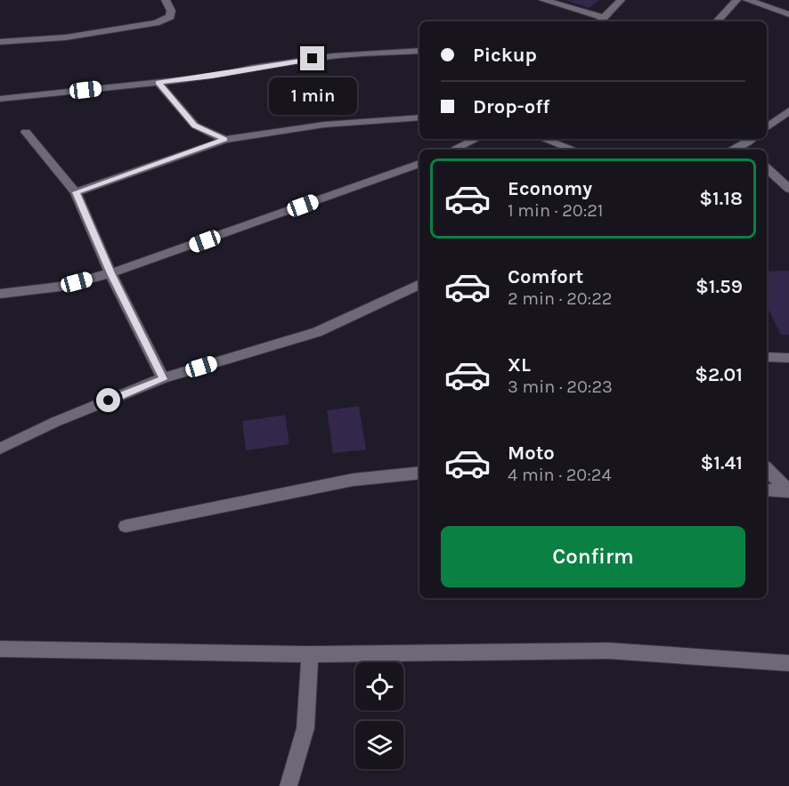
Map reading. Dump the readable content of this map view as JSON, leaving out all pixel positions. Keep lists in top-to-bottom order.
{
  "page": {
    "banner": ["Pickup", "Drop-off"],
    "bubble": "1 min",
    "list": [
      {
        "name": "Economy",
        "note": "1 min · 20:21",
        "value": "$1.18"
      },
      {
        "name": "Comfort",
        "note": "2 min · 20:22",
        "value": "$1.59"
      },
      {
        "name": "XL",
        "note": "3 min · 20:23",
        "value": "$2.01"
      },
      {
        "name": "Moto",
        "note": "4 min · 20:24",
        "value": "$1.41"
      }
    ],
    "buttons": "Confirm"
  }
}
